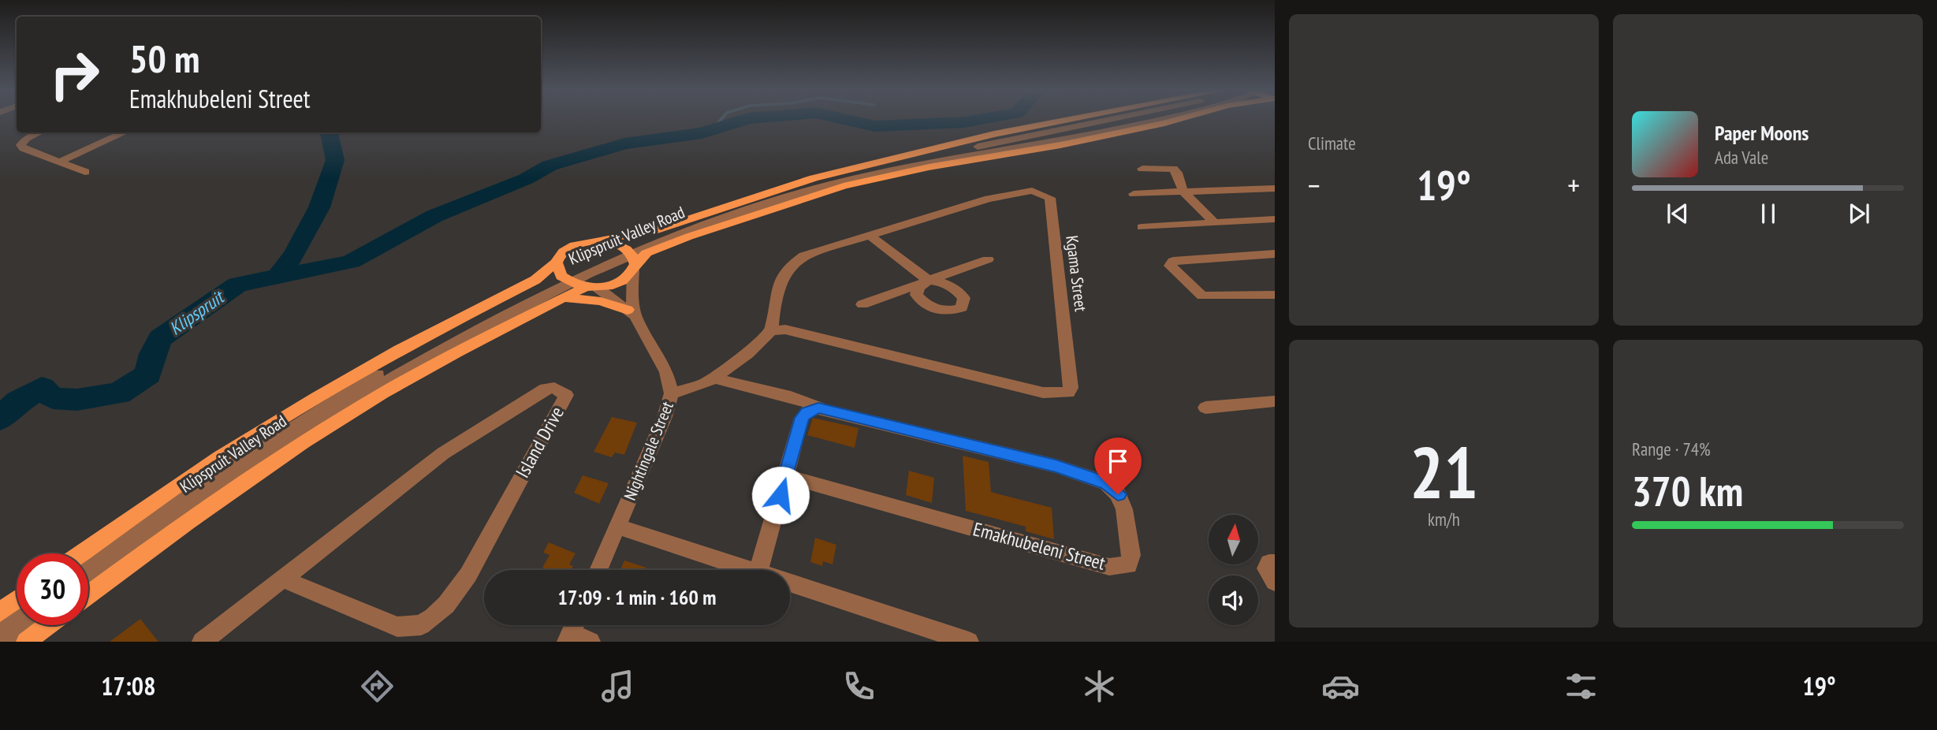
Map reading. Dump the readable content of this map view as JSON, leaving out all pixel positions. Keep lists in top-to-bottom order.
{
  "streets": {
    "main road": ["Klipspruit Valley Road"],
    "street": [
      "Kgama Street",
      "Island Drive",
      "Nightingale Street",
      "Emakhubeleni Street"
    ]
  },
  "crossings": [
    ["Klipspruit Valley Road", "Nightingale Street"]
  ],
  "water": ["Klipspruit"],
  "north": "top",
  "page": {
    "tile": [
      "Climate",
      ["21", "km/h"],
      ["Range · 74%", "370 km"]
    ],
    "turn": ["50 m", "Emakhubeleni Street"],
    "song": ["Paper Moons", "Ada Vale"],
    "heat": ["−", "19°", "+"],
    "limit": "30",
    "trip": "17:09 · 1 min · 160 m",
    "tabs": ["17:08", "19°"]
  }
}
